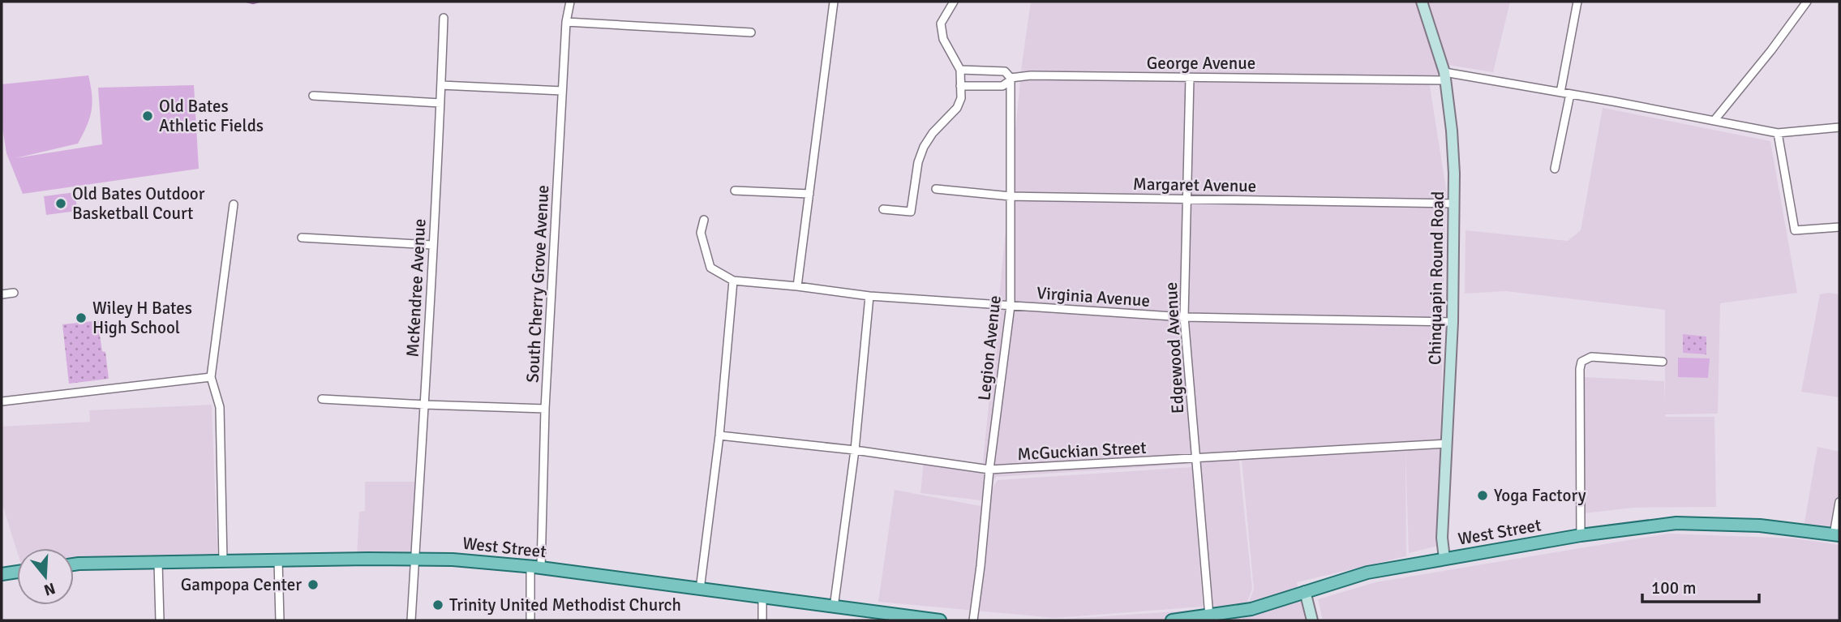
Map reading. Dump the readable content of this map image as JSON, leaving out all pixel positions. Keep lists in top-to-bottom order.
{
  "streets": {
    "main road": ["Chinquapin Round Road", "West Street"],
    "street": [
      "George Avenue",
      "Margaret Avenue",
      "South Cherry Grove Avenue",
      "McKendree Avenue",
      "Virginia Avenue",
      "Legion Avenue",
      "Edgewood Avenue",
      "McGuckian Street"
    ]
  },
  "crossings": [
    ["George Avenue", "Chinquapin Round Road"],
    ["George Avenue", "Legion Avenue"],
    ["George Avenue", "Edgewood Avenue"],
    ["Margaret Avenue", "Chinquapin Round Road"],
    ["Margaret Avenue", "Legion Avenue"],
    ["Margaret Avenue", "Edgewood Avenue"],
    ["Chinquapin Round Road", "Virginia Avenue"],
    ["Chinquapin Round Road", "McGuckian Street"],
    ["Chinquapin Round Road", "West Street"],
    ["South Cherry Grove Avenue", "West Street"],
    ["McKendree Avenue", "West Street"],
    ["Virginia Avenue", "Legion Avenue"],
    ["Virginia Avenue", "Edgewood Avenue"],
    ["Legion Avenue", "McGuckian Street"],
    ["Edgewood Avenue", "McGuckian Street"],
    ["Edgewood Avenue", "West Street"]
  ],
  "places": [
    "Old Bates Athletic Fields",
    "Old Bates Outdoor Basketball Court",
    "Wiley H Bates High School",
    "Yoga Factory",
    "Gampopa Center",
    "Trinity United Methodist Church"
  ],
  "scale_bar": "100 m",
  "north": "bottom"
}
